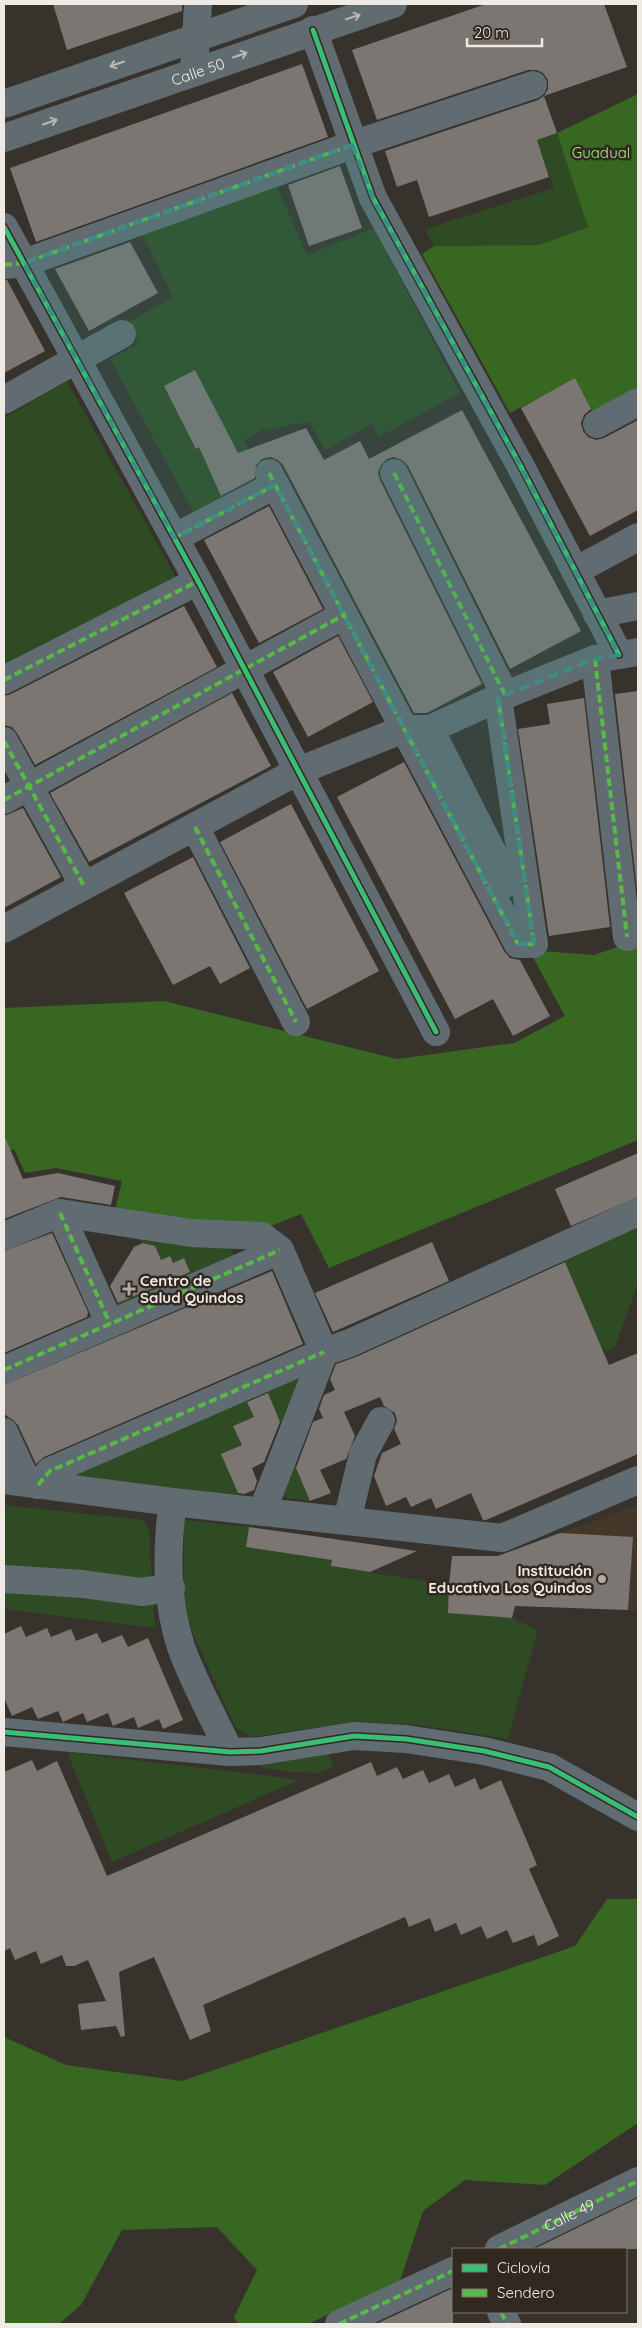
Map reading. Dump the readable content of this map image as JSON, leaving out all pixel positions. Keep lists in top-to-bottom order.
{
  "streets": {
    "main road": ["Calle 50"],
    "street": ["Calle 49"]
  },
  "parks": ["Guadual"],
  "places": {
    "health": ["Centro de Salud Quindos"],
    "other": ["Institución Educativa Los Quindos"]
  },
  "legend": ["Ciclovía", "Sendero"],
  "scale_bar": "20 m"
}
